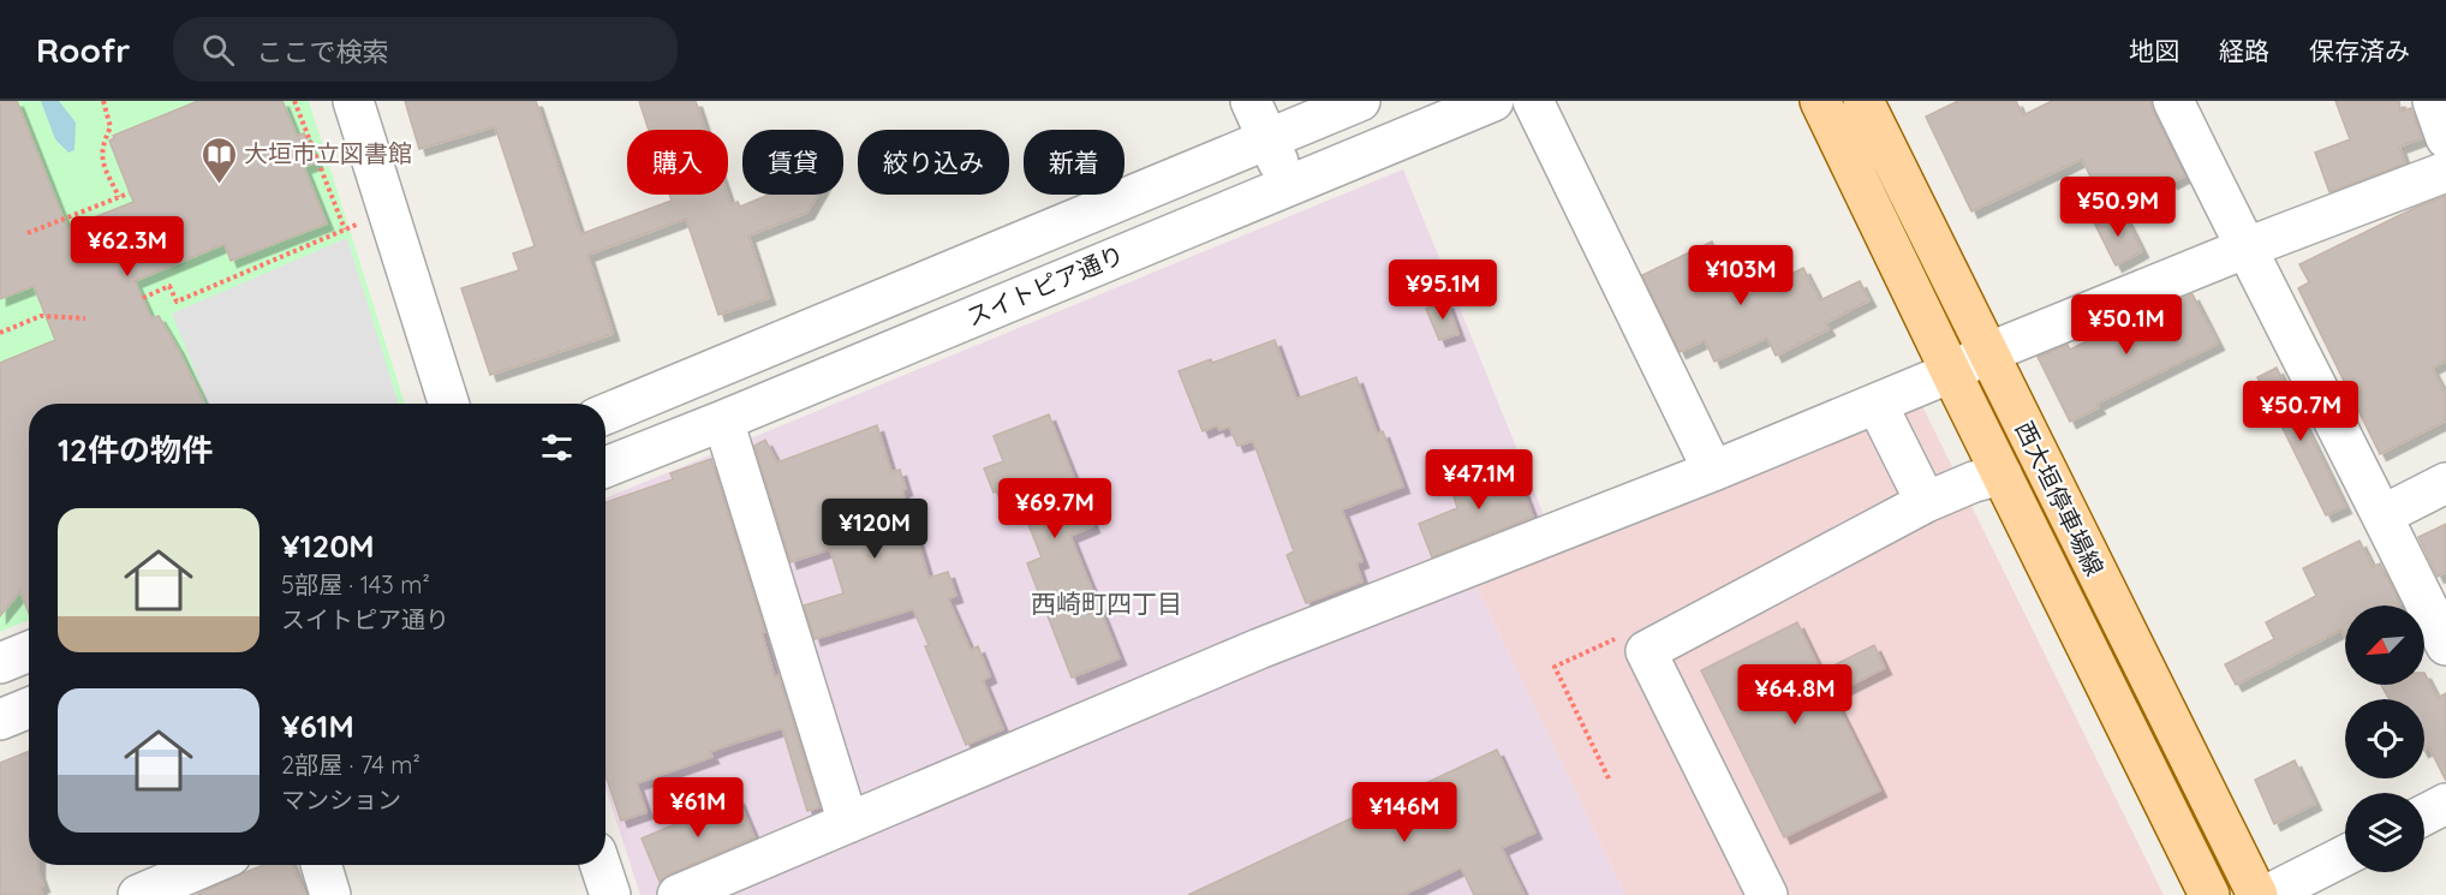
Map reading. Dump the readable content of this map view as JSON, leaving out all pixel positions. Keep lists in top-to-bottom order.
{
  "streets": {
    "main road": ["西大垣停車場線"],
    "street": ["スイトピア通り"]
  },
  "districts": ["西崎町四丁目"],
  "places": {
    "library": ["大垣市立図書館"]
  },
  "north": "bottom left",
  "page": {
    "header": "Roofr",
    "search": "ここで検索",
    "nav": ["地図", "経路", "保存済み"],
    "chip": [
      "購入",
      "賃貸",
      "絞り込み",
      "新着"
    ],
    "price": [
      "¥50.9M",
      "¥62.3M",
      "¥103M",
      "¥95.1M",
      "¥50.1M",
      "¥50.7M",
      "¥47.1M",
      "¥69.7M",
      "¥120M",
      "¥64.8M",
      "¥61M",
      "¥146M"
    ],
    "heading": "12件の物件",
    "list": [
      {
        "name": "¥120M",
        "note": "5部屋 · 143 m² · スイトピア通り"
      },
      {
        "name": "¥61M",
        "note": "2部屋 · 74 m² · マンション"
      }
    ]
  }
}
